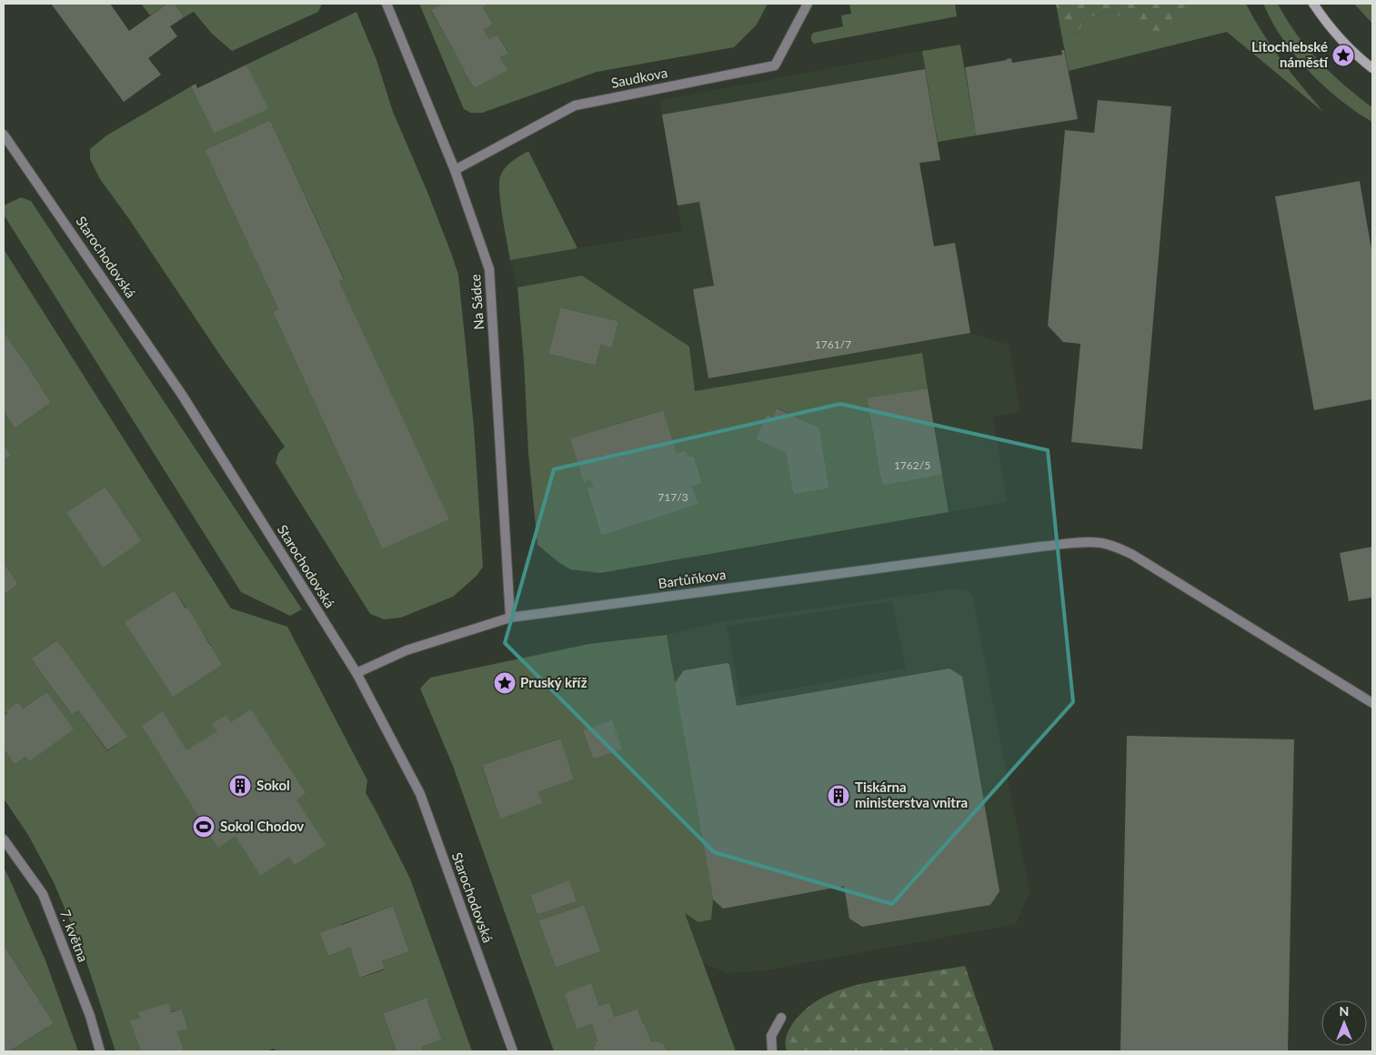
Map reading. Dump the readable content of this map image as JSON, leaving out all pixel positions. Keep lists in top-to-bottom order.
{
  "streets": {
    "street": [
      "Saudkova",
      "Starochodovská",
      "Na Sádce",
      "Bartůňkova",
      "7. května"
    ]
  },
  "crossings": [
    ["Saudkova", "Na Sádce"],
    ["Starochodovská", "Bartůňkova"],
    ["Na Sádce", "Bartůňkova"]
  ],
  "places": {
    "place": ["Litochlebské náměstí", "Pruský kříž"],
    "building": ["Sokol", "Tiskárna ministerstva vnitra"],
    "sports": ["Sokol Chodov"]
  },
  "house_numbers": ["1761/7", "1762/5", "717/3"],
  "north": "top"
}
